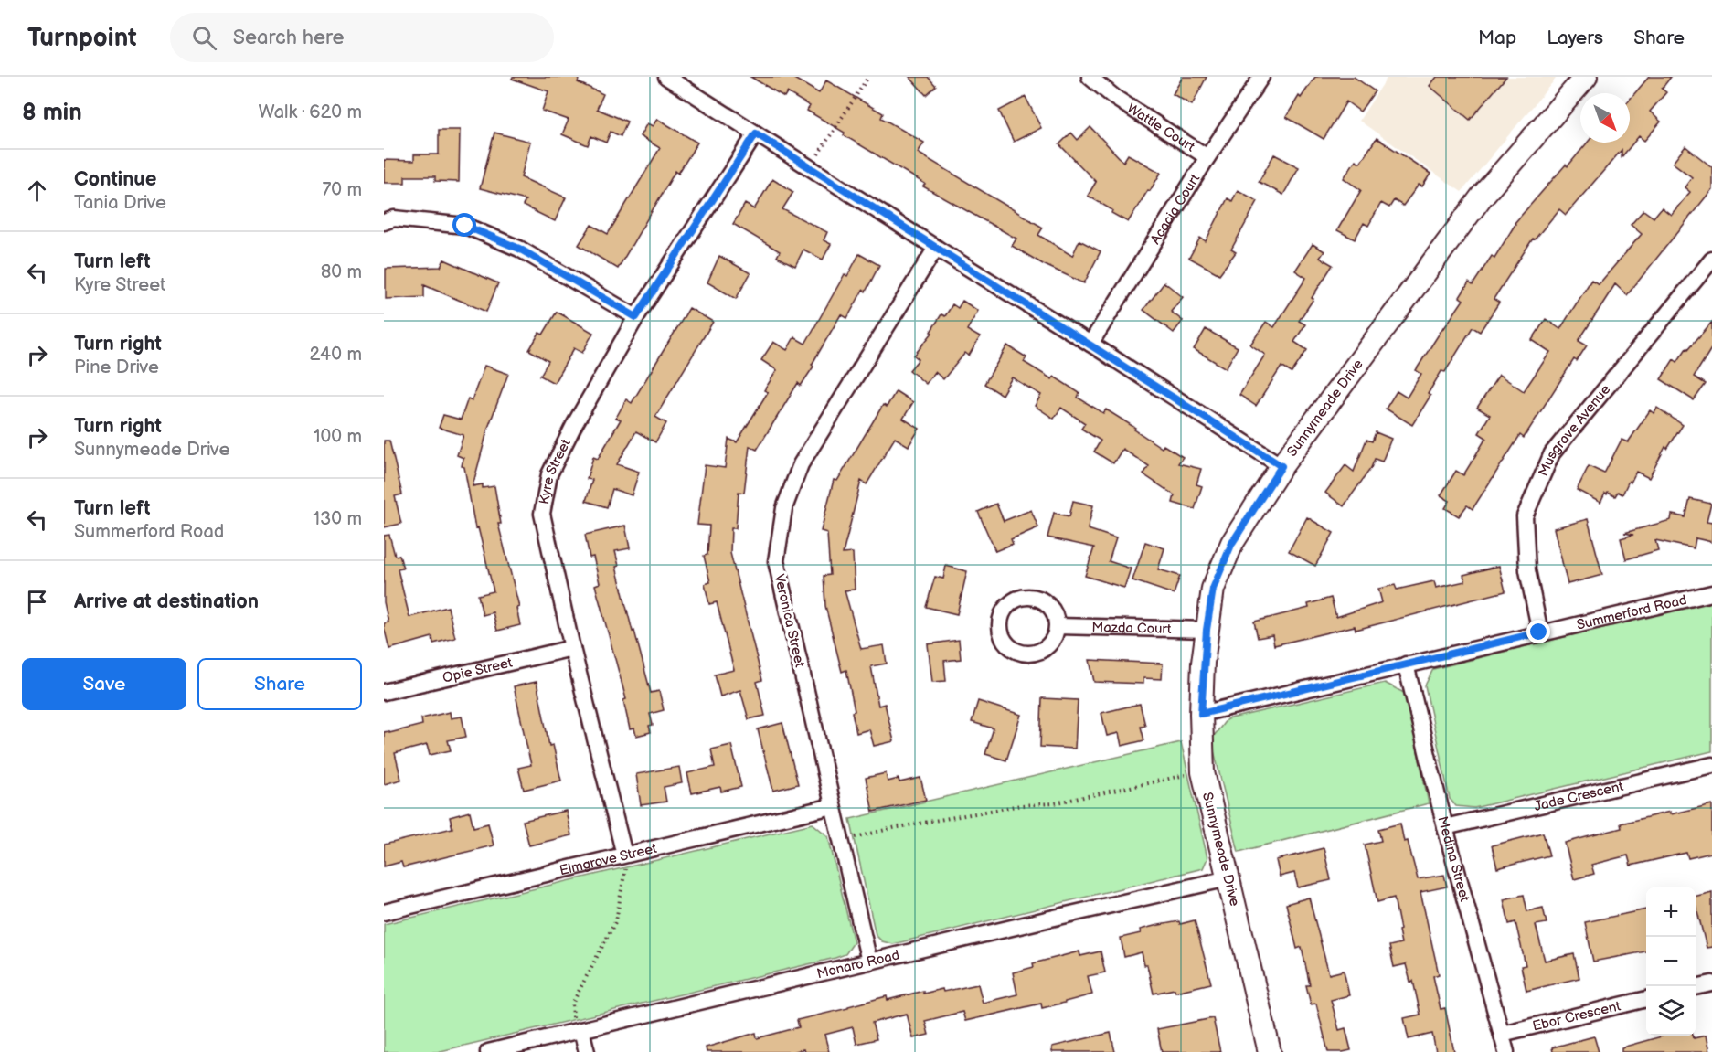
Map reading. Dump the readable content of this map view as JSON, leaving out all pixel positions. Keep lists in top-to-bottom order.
{
  "streets": {
    "street": [
      "Wattle Court",
      "Acacia Court",
      "Sunnymeade Drive",
      "Musgrave Avenue",
      "Kyre Street",
      "Summerford Road",
      "Veronica Street",
      "Mazda Court",
      "Opie Street",
      "Jade Crescent",
      "Medina Street",
      "Elmgrove Street",
      "Monaro Road",
      "Ebor Crescent"
    ]
  },
  "crossings": [
    ["Wattle Court", "Acacia Court"],
    ["Sunnymeade Drive", "Summerford Road"],
    ["Sunnymeade Drive", "Mazda Court"],
    ["Sunnymeade Drive", "Monaro Road"],
    ["Musgrave Avenue", "Summerford Road"],
    ["Kyre Street", "Opie Street"],
    ["Kyre Street", "Elmgrove Street"],
    ["Summerford Road", "Medina Street"],
    ["Veronica Street", "Elmgrove Street"],
    ["Veronica Street", "Monaro Road"],
    ["Jade Crescent", "Medina Street"],
    ["Medina Street", "Ebor Crescent"]
  ],
  "north": "bottom right",
  "page": {
    "header": "Turnpoint",
    "search": "Search here",
    "nav": ["Map", "Layers", "Share"],
    "heading": ["8 min", "Walk · 620 m"],
    "list": [
      ["Continue", "Tania Drive", "70 m"],
      ["Turn left", "Kyre Street", "80 m"],
      ["Turn right", "Pine Drive", "240 m"],
      ["Turn right", "Sunnymeade Drive", "100 m"],
      ["Turn left", "Summerford Road", "130 m"],
      "Arrive at destination"
    ],
    "buttons": ["Save", "Share"],
    "map_buttons": ["+", "−"]
  }
}
